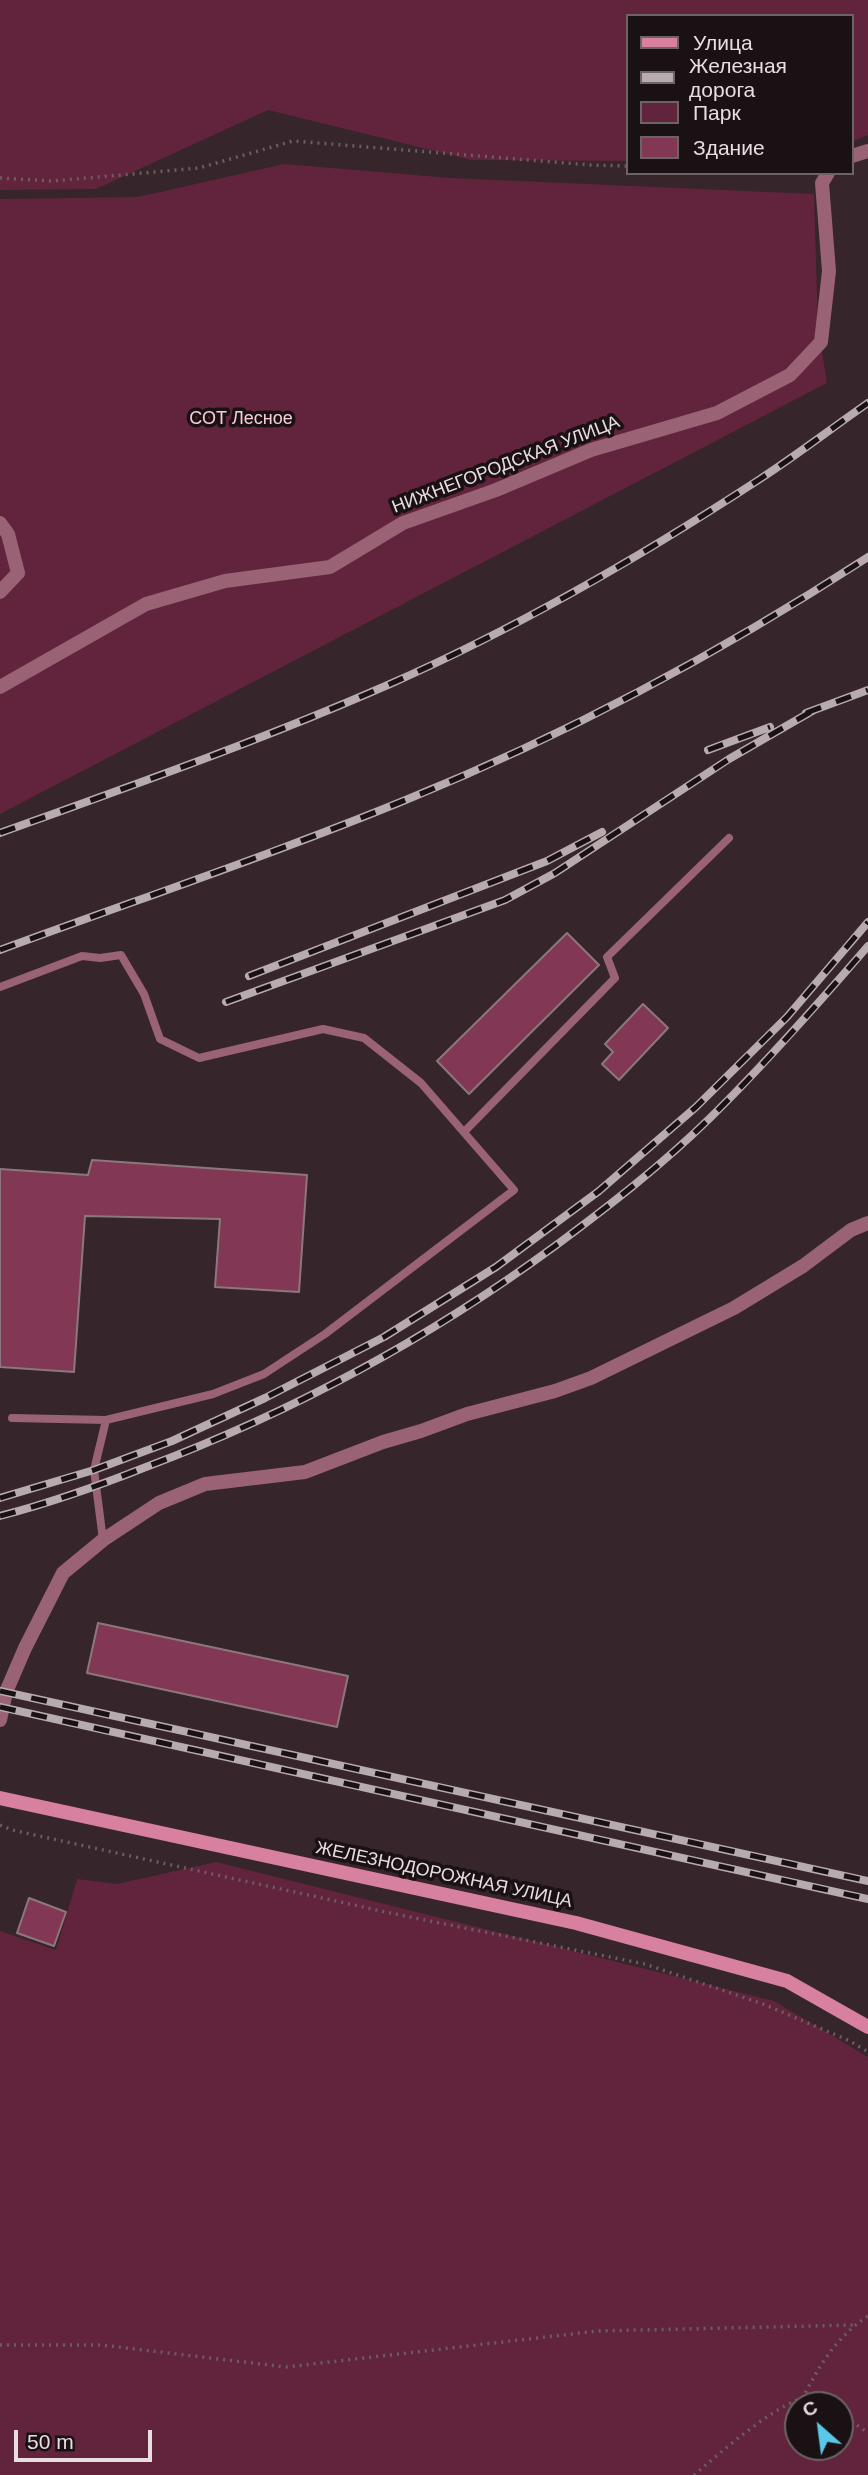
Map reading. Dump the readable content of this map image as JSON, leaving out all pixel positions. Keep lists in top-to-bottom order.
{
  "streets": {
    "main road": ["ЖЕЛЕЗНОДОРОЖНАЯ УЛИЦА"],
    "street": ["НИЖНЕГОРОДСКАЯ УЛИЦА"]
  },
  "parks": ["СОТ Лесное"],
  "legend": [
    "Улица",
    "Железная дорога",
    "Парк",
    "Здание"
  ],
  "scale_bar": "50 m",
  "north": "top left"
}
